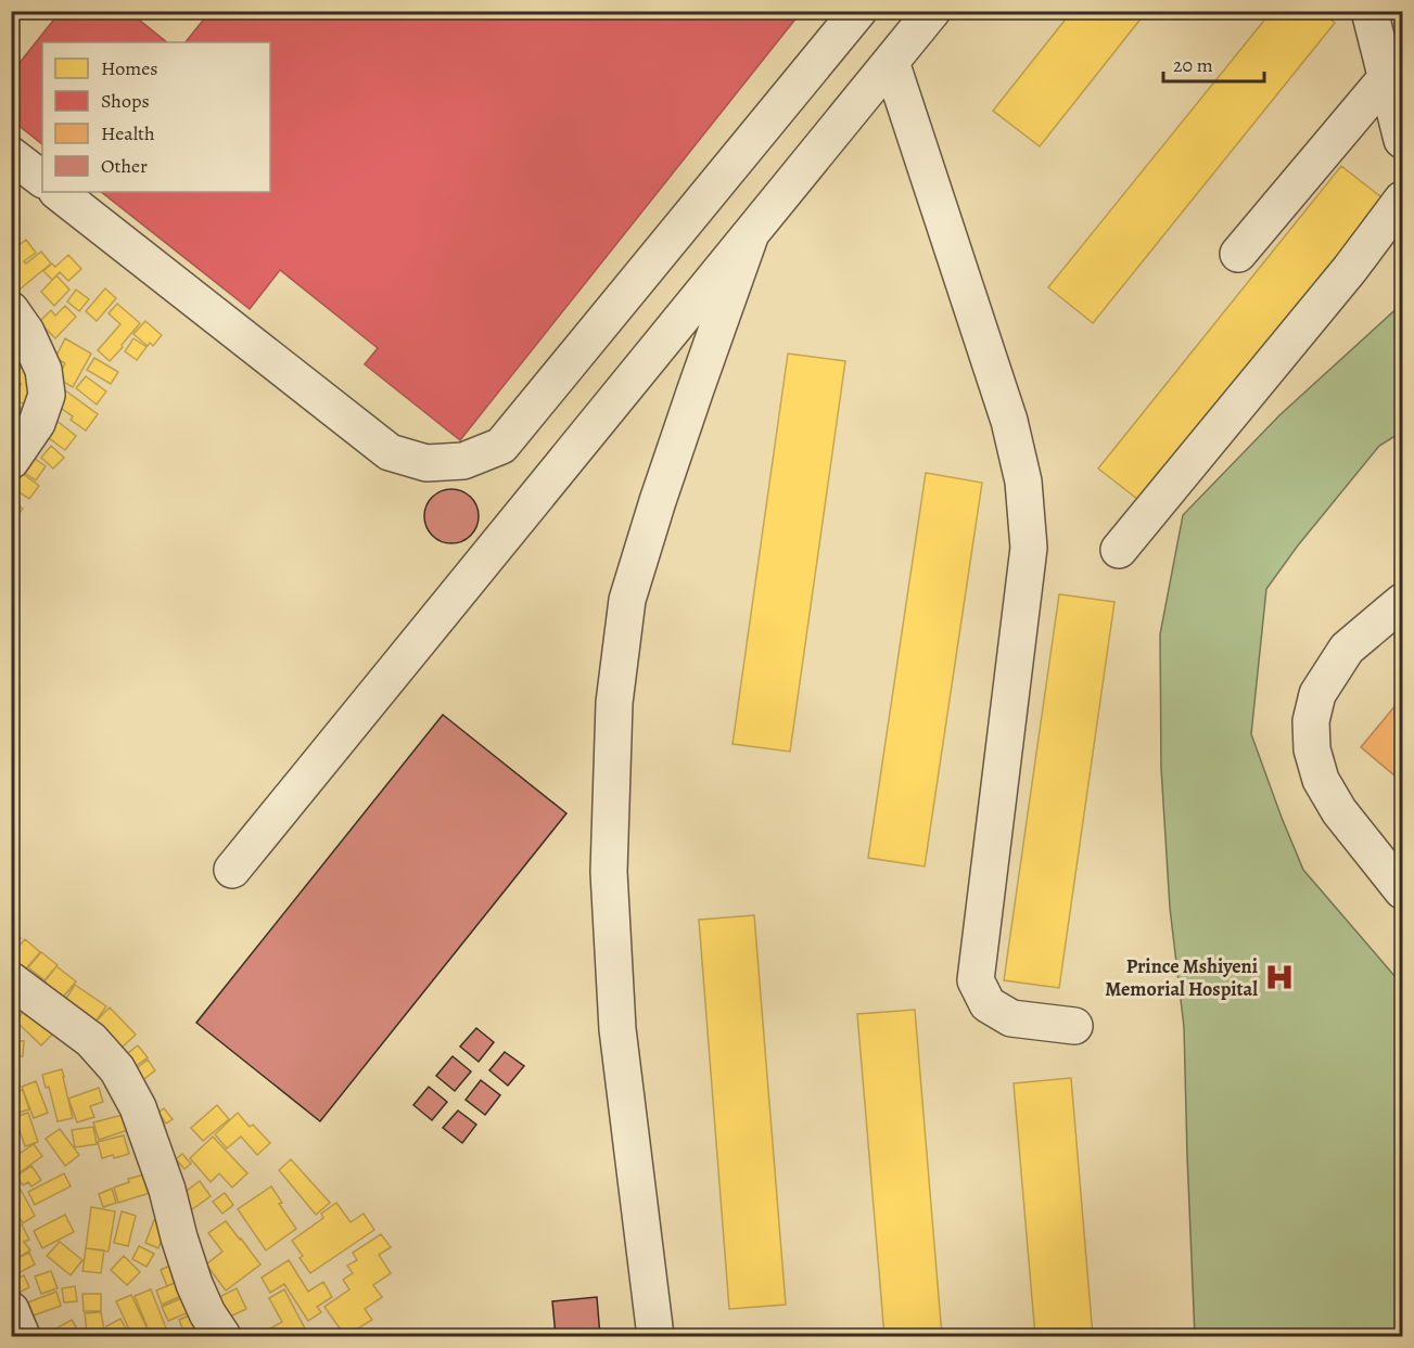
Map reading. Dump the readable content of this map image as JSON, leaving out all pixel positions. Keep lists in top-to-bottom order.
{
  "places": {
    "hospital": ["Prince Mshiyeni Memorial Hospital"]
  },
  "legend": [
    "Homes",
    "Shops",
    "Health",
    "Other"
  ],
  "scale_bar": "20 m"
}
